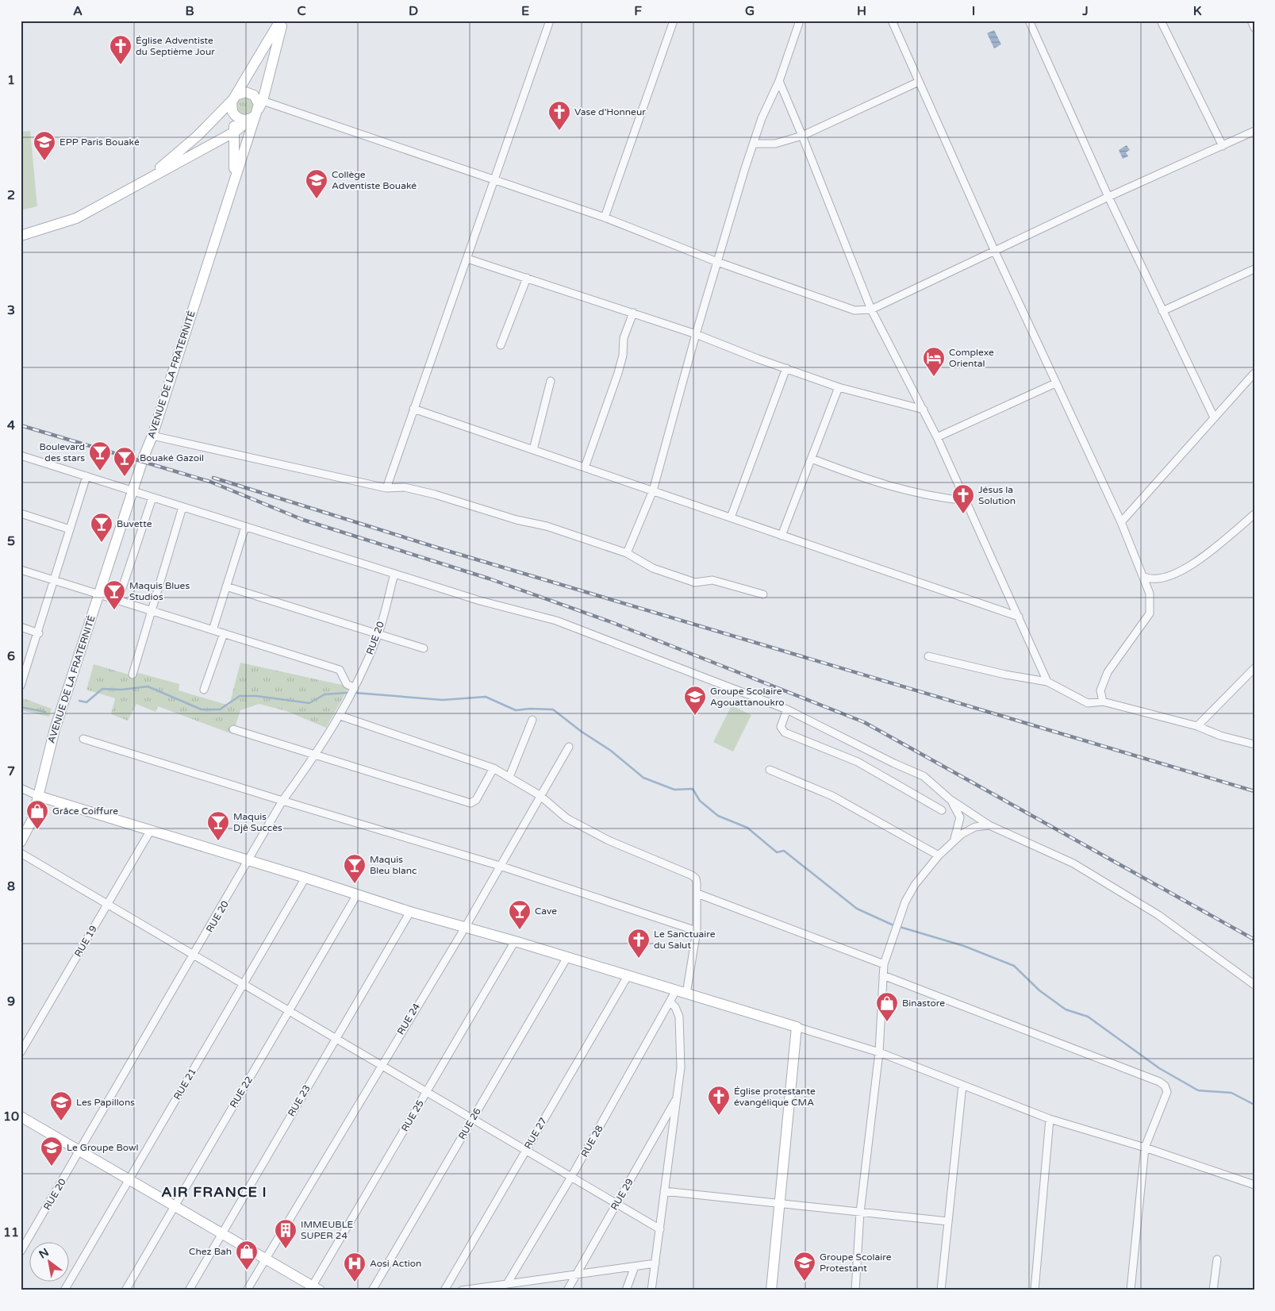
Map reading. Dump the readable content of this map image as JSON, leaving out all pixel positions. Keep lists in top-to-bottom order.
{
  "streets": {
    "street": [
      "AVENUE DE LA FRATERNITÉ",
      "RUE 20",
      "RUE 19",
      "RUE 24",
      "RUE 21",
      "RUE 22",
      "RUE 23",
      "RUE 25",
      "RUE 26",
      "RUE 27",
      "RUE 28",
      "RUE 29"
    ]
  },
  "districts": ["AIR FRANCE I"],
  "places": {
    "church": [
      "Église Adventiste du Septième Jour",
      "Vase d'Honneur",
      "Jésus la Solution",
      "Le Sanctuaire du Salut",
      "Église protestante évangélique CMA"
    ],
    "school or university": [
      "EPP Paris Bouaké",
      "Collège Adventiste Bouaké",
      "Groupe Scolaire Agouattanoukro",
      "Les Papillons",
      "Le Groupe Bowl",
      "Groupe Scolaire Protestant"
    ],
    "hotel": ["Complexe Oriental"],
    "bar": [
      "Boulevard des stars",
      "Bouaké Gazoil",
      "Buvette",
      "Maquis Blues Studios",
      "Maquis Djê Succès",
      "Maquis Bleu blanc",
      "Cave"
    ],
    "shop": ["Grâce Coiffure", "Binastore", "Chez Bah"],
    "building": ["IMMEUBLE SUPER 24"],
    "hospital": ["Aosi Action"]
  },
  "north": "top left",
  "grid": {
    "columns": [
      "A",
      "B",
      "C",
      "D",
      "E",
      "F",
      "G",
      "H",
      "I",
      "J",
      "K"
    ],
    "rows": [
      "1",
      "2",
      "3",
      "4",
      "5",
      "6",
      "7",
      "8",
      "9",
      "10",
      "11"
    ]
  }
}
